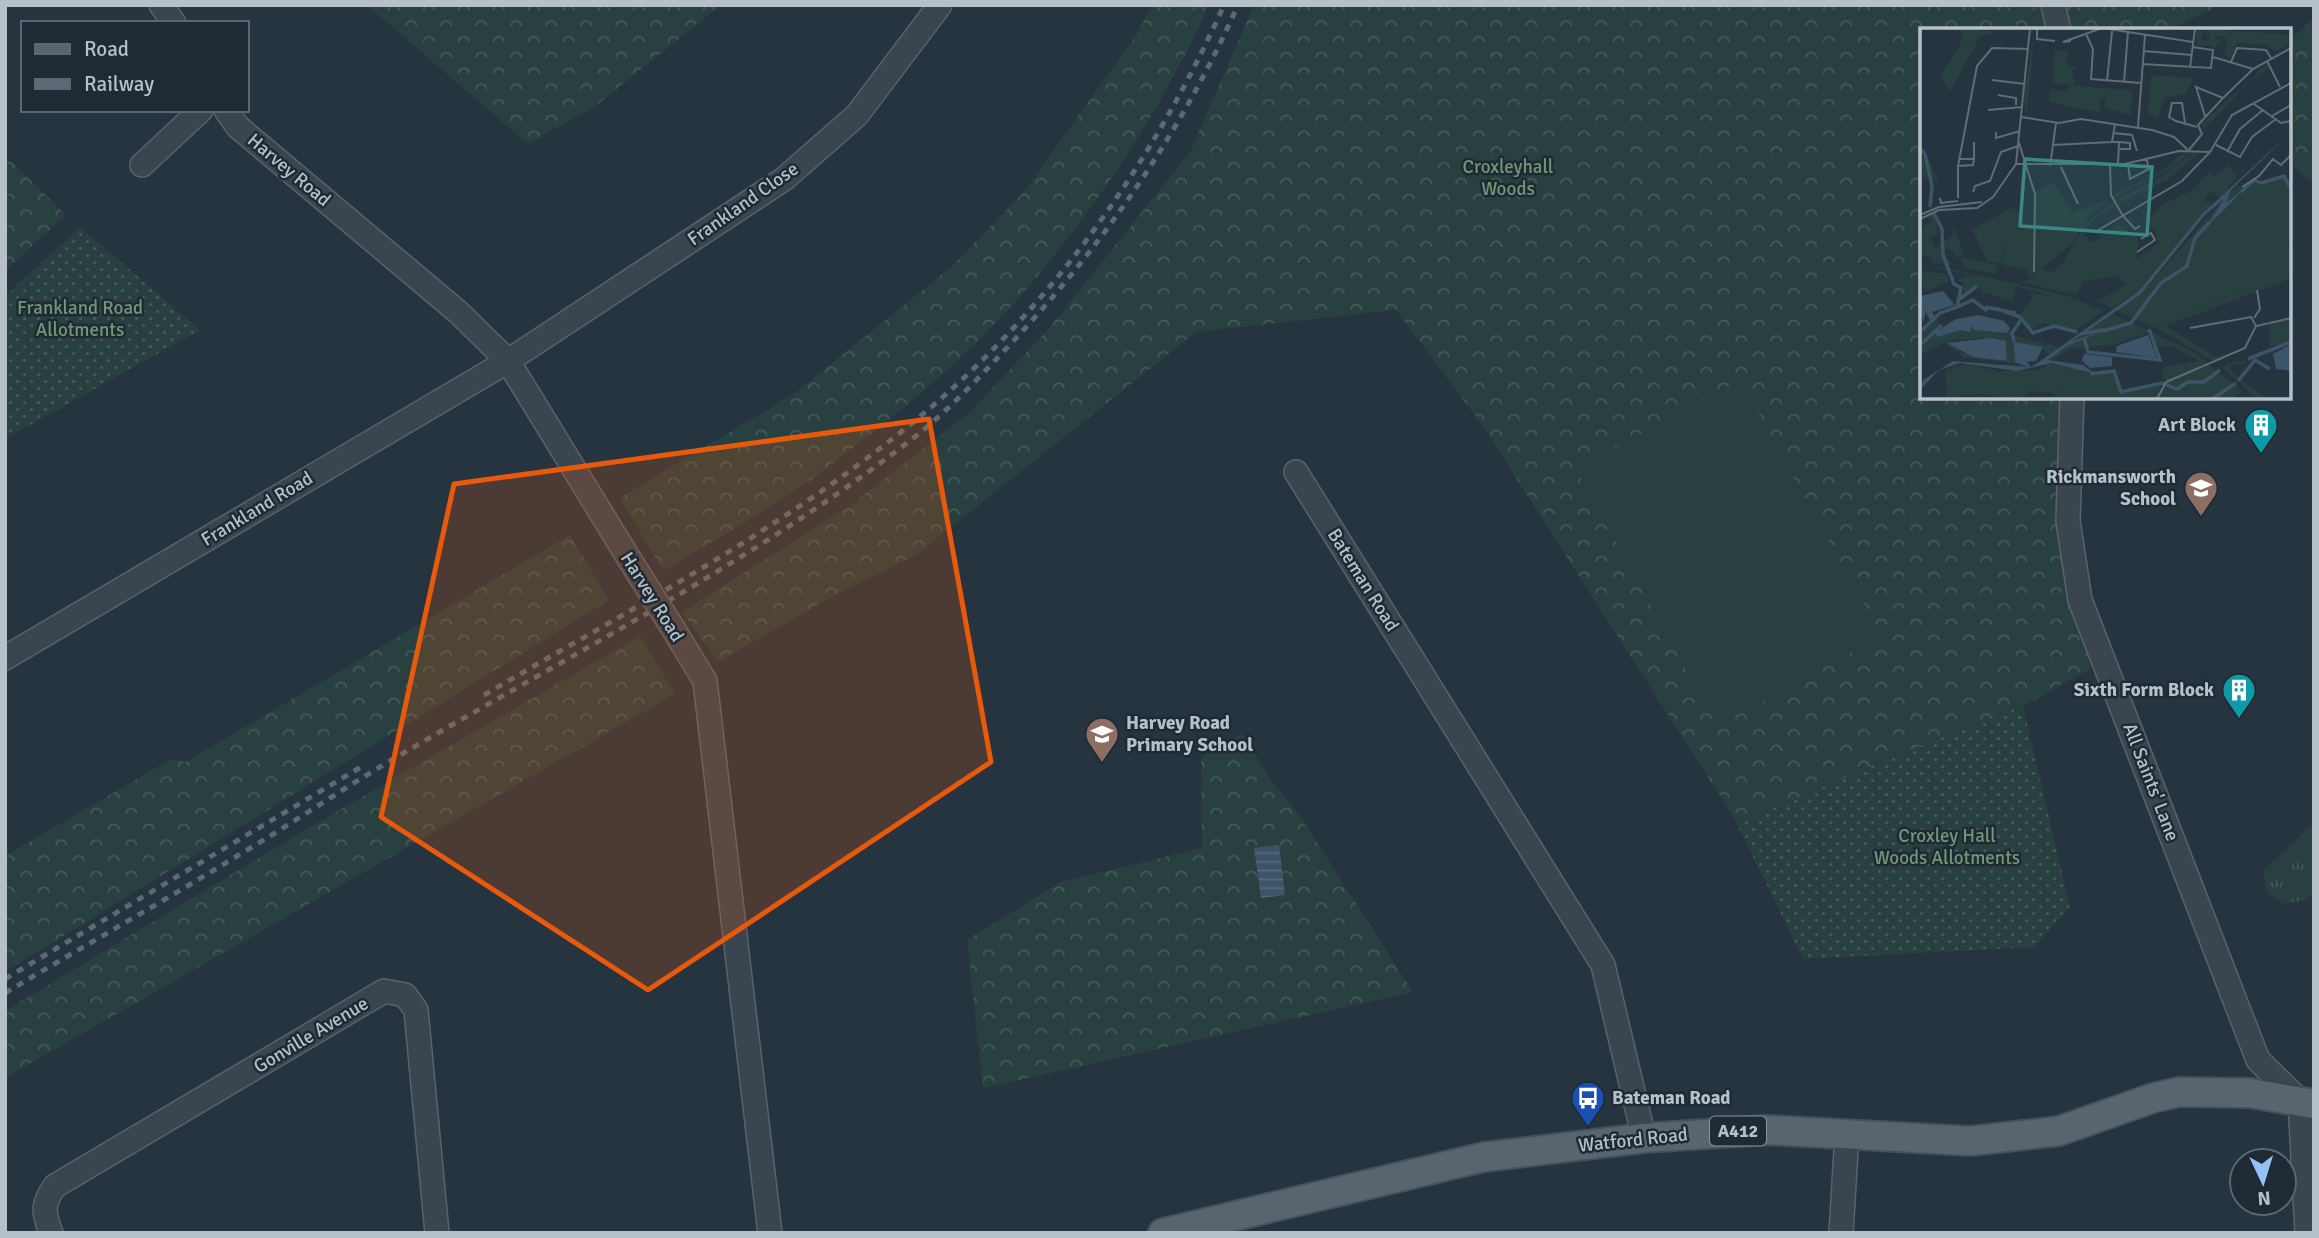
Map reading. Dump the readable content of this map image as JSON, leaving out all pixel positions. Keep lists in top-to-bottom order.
{
  "streets": {
    "main road": ["A412", "Watford Road"],
    "street": [
      "Harvey Road",
      "Frankland Close",
      "Frankland Road",
      "Bateman Road",
      "All Saints' Lane",
      "Gonville Avenue"
    ]
  },
  "crossings": [
    ["Harvey Road", "Frankland Close"],
    ["Harvey Road", "Frankland Road"],
    ["Frankland Close", "Frankland Road"],
    ["Bateman Road", "Watford Road"],
    ["All Saints' Lane", "Watford Road"]
  ],
  "parks": ["Croxleyhall Woods", "Frankland Road Allotments", "Croxley Hall Woods Allotments"],
  "places": {
    "building": ["Art Block", "Sixth Form Block"],
    "school or university": ["Rickmansworth School", "Harvey Road Primary School"],
    "bus stop": ["Bateman Road"]
  },
  "legend": ["Road", "Railway"],
  "north": "bottom"
}
